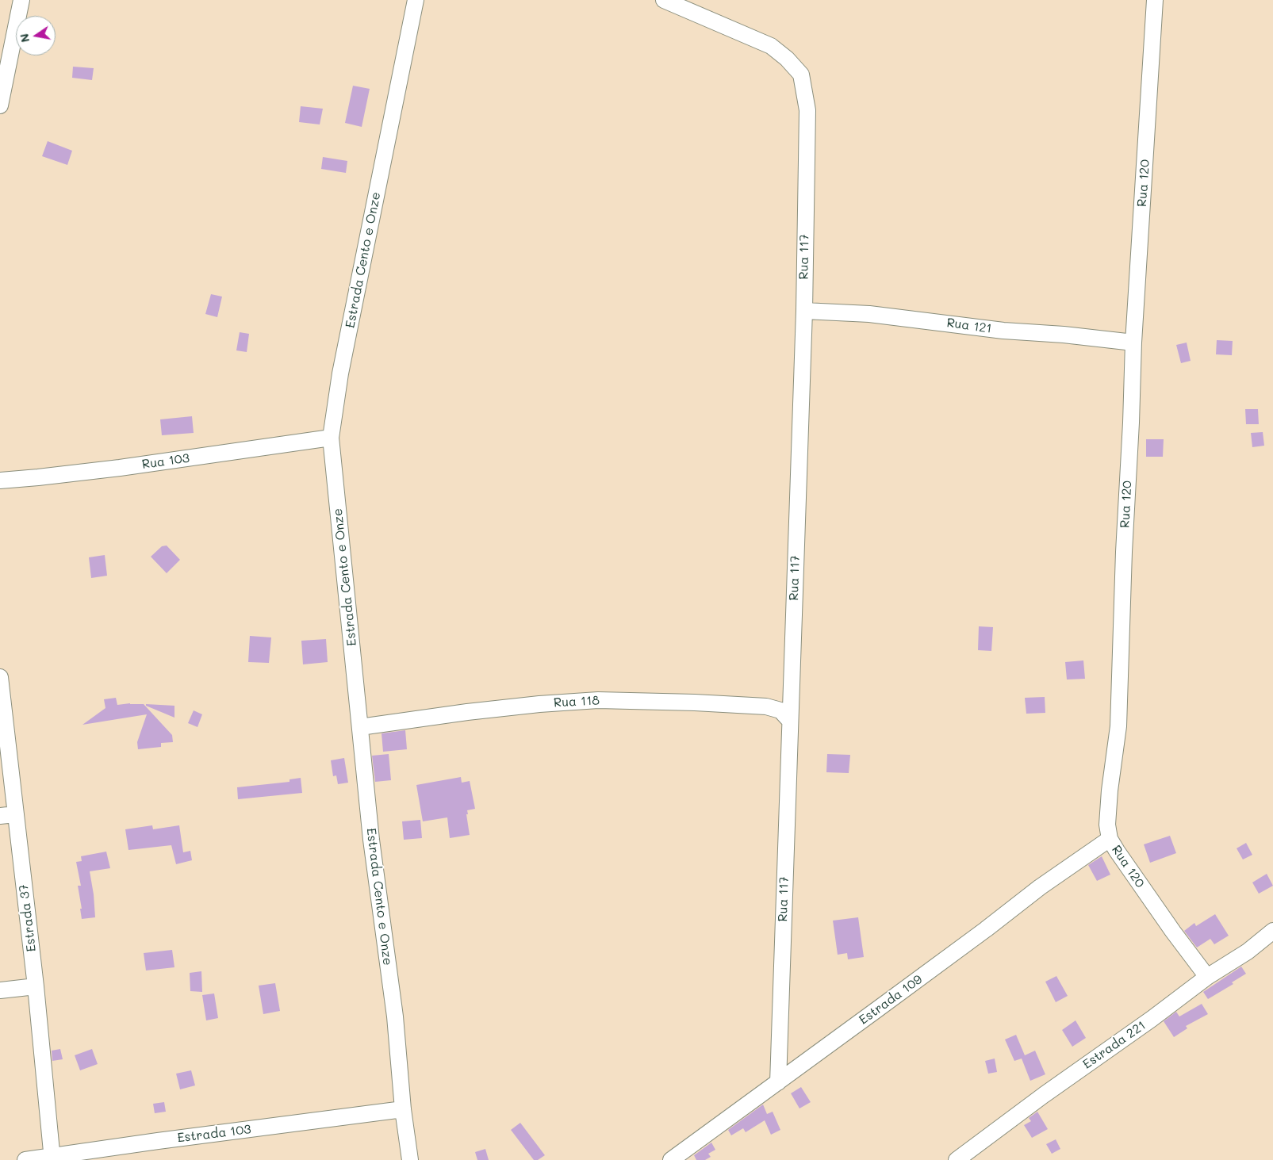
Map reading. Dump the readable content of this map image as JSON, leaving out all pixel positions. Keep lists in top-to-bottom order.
{
  "streets": {
    "street": [
      "Rua 120",
      "Rua 117",
      "Estrada Cento e Onze",
      "Rua 121",
      "Rua 103",
      "Rua 118",
      "Estrada 37",
      "Estrada 109",
      "Estrada 221",
      "Estrada 103"
    ]
  },
  "crossings": [
    ["Rua 120", "Rua 121"],
    ["Rua 120", "Estrada 109"],
    ["Rua 120", "Estrada 221"],
    ["Rua 117", "Rua 121"],
    ["Rua 117", "Rua 118"],
    ["Rua 117", "Estrada 109"],
    ["Estrada Cento e Onze", "Rua 103"],
    ["Estrada Cento e Onze", "Rua 118"],
    ["Estrada Cento e Onze", "Estrada 103"],
    ["Estrada 37", "Estrada 103"]
  ],
  "north": "left"
}
